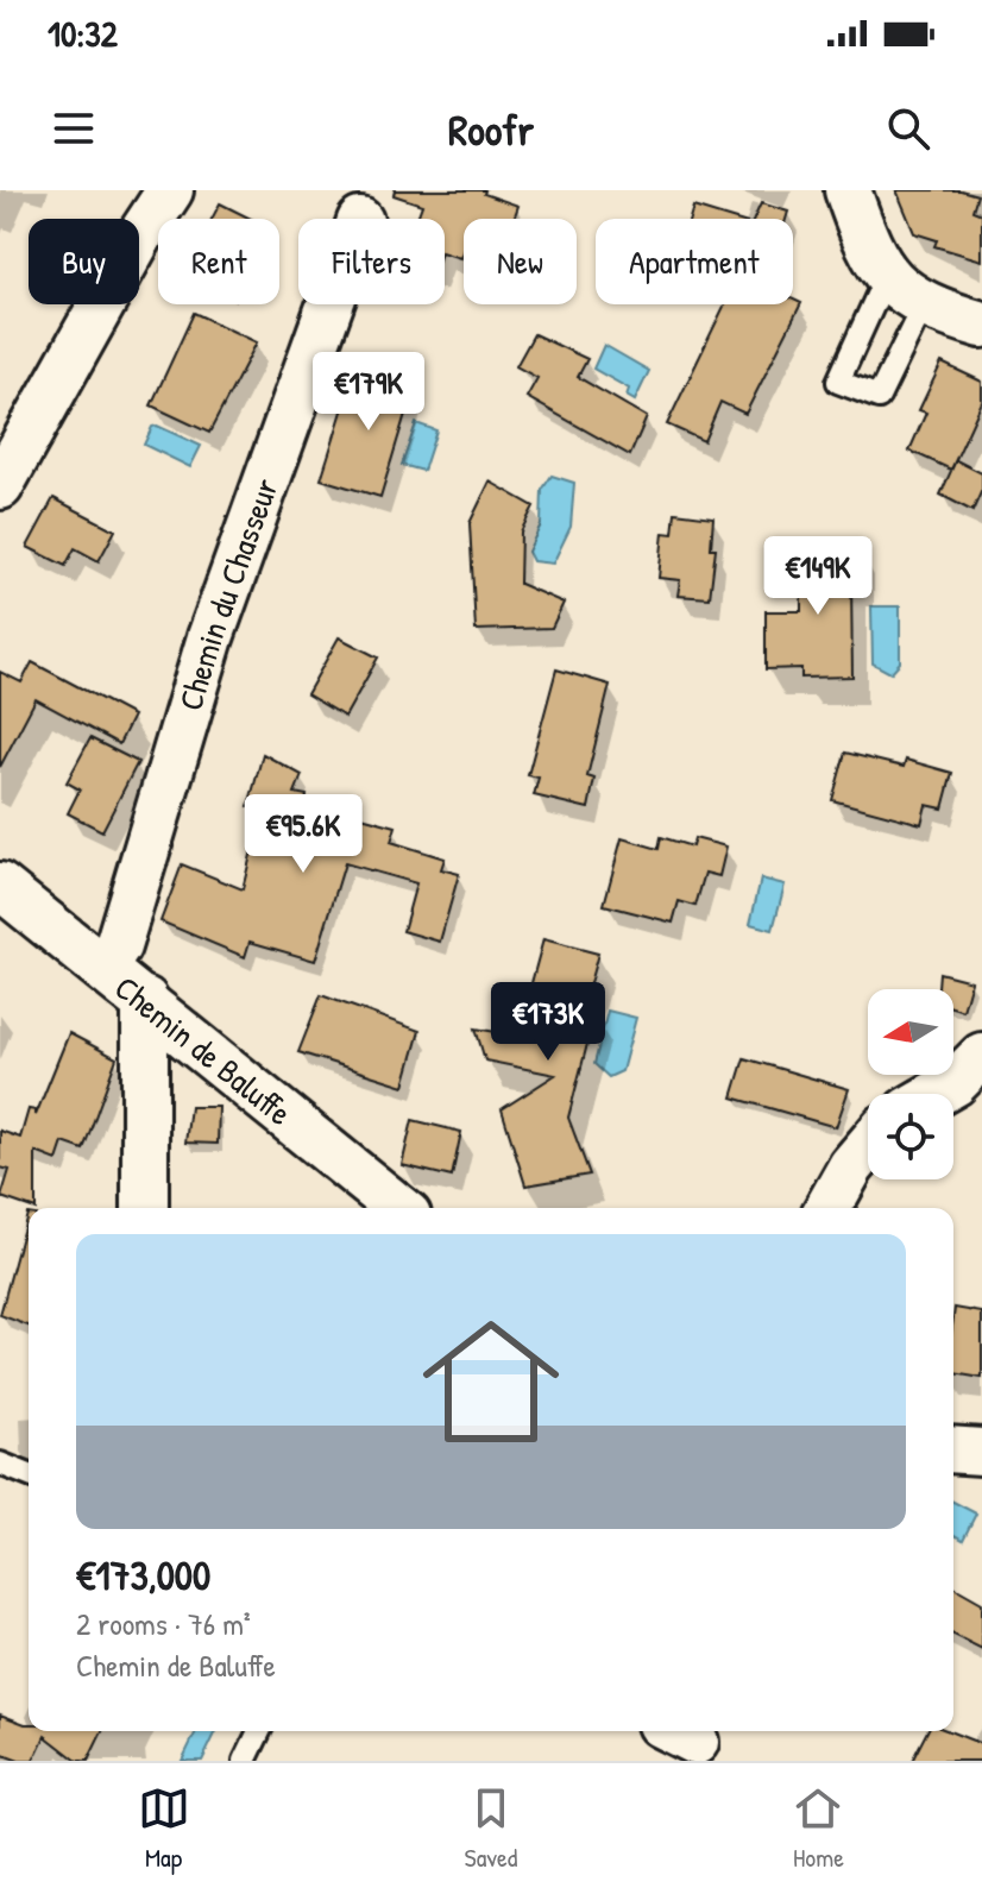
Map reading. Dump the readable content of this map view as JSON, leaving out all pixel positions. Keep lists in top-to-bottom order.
{
  "streets": {
    "street": ["Chemin du Chasseur", "Chemin de Baluffe"]
  },
  "crossings": [
    ["Chemin du Chasseur", "Chemin de Baluffe"]
  ],
  "north": "left",
  "page": {
    "status": "10:32",
    "header": "Roofr",
    "chip": [
      "Buy",
      "Rent",
      "Filters",
      "New",
      "Apartment"
    ],
    "price": [
      "€179K",
      "€149K",
      "€95.6K",
      "€173K"
    ],
    "list": [
      {
        "name": "€173,000",
        "note": "2 rooms · 76 m² · Chemin de Baluffe"
      }
    ],
    "tabs": ["Map", "Saved", "Home"]
  }
}
